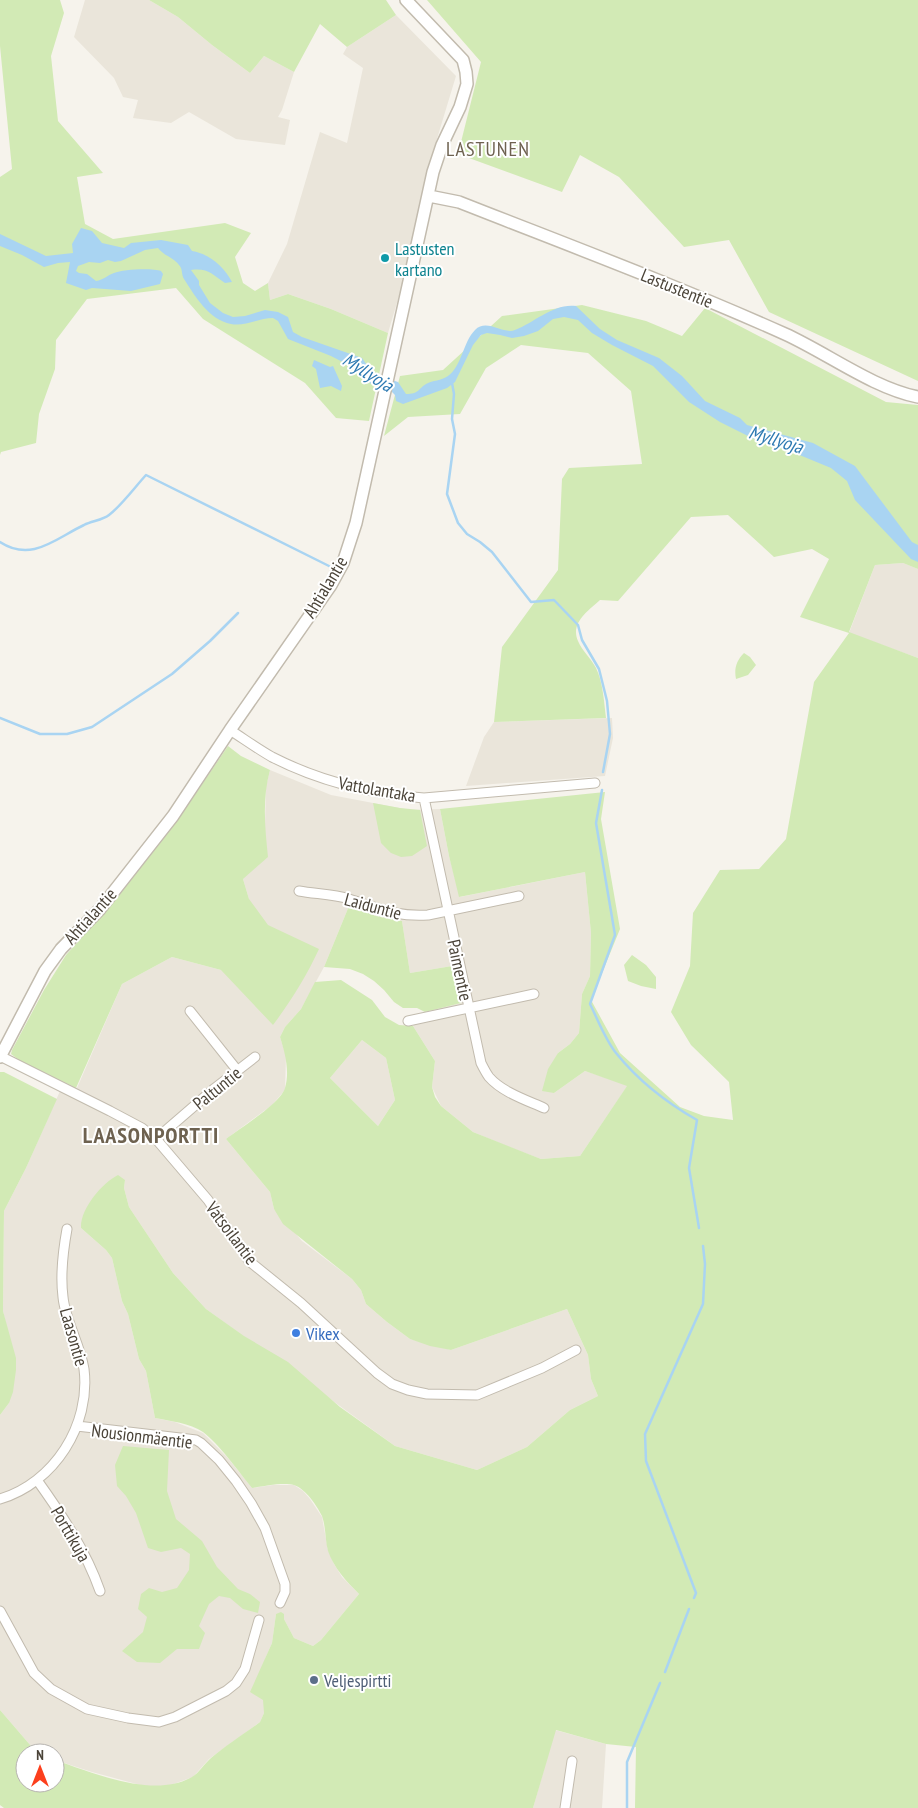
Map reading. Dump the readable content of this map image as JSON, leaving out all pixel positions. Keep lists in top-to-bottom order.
{
  "streets": {
    "street": [
      "Lastustentie",
      "Ahtialantie",
      "Vattolantaka",
      "Laiduntie",
      "Paimentie",
      "Paltuntie",
      "Vatsoilantie",
      "Laasontie",
      "Nousionmäentie",
      "Porttikuja"
    ]
  },
  "crossings": [
    ["Lastustentie", "Ahtialantie"],
    ["Ahtialantie", "Vattolantaka"],
    ["Ahtialantie", "Vatsoilantie"],
    ["Vattolantaka", "Paimentie"],
    ["Laiduntie", "Paimentie"],
    ["Paltuntie", "Vatsoilantie"],
    ["Laasontie", "Nousionmäentie"],
    ["Laasontie", "Porttikuja"]
  ],
  "districts": ["LASTUNEN", "LAASONPORTTI"],
  "water": ["Myllyoja"],
  "places": ["Lastusten kartano", "Vikex", "Veljespirtti"],
  "north": "top"
}
